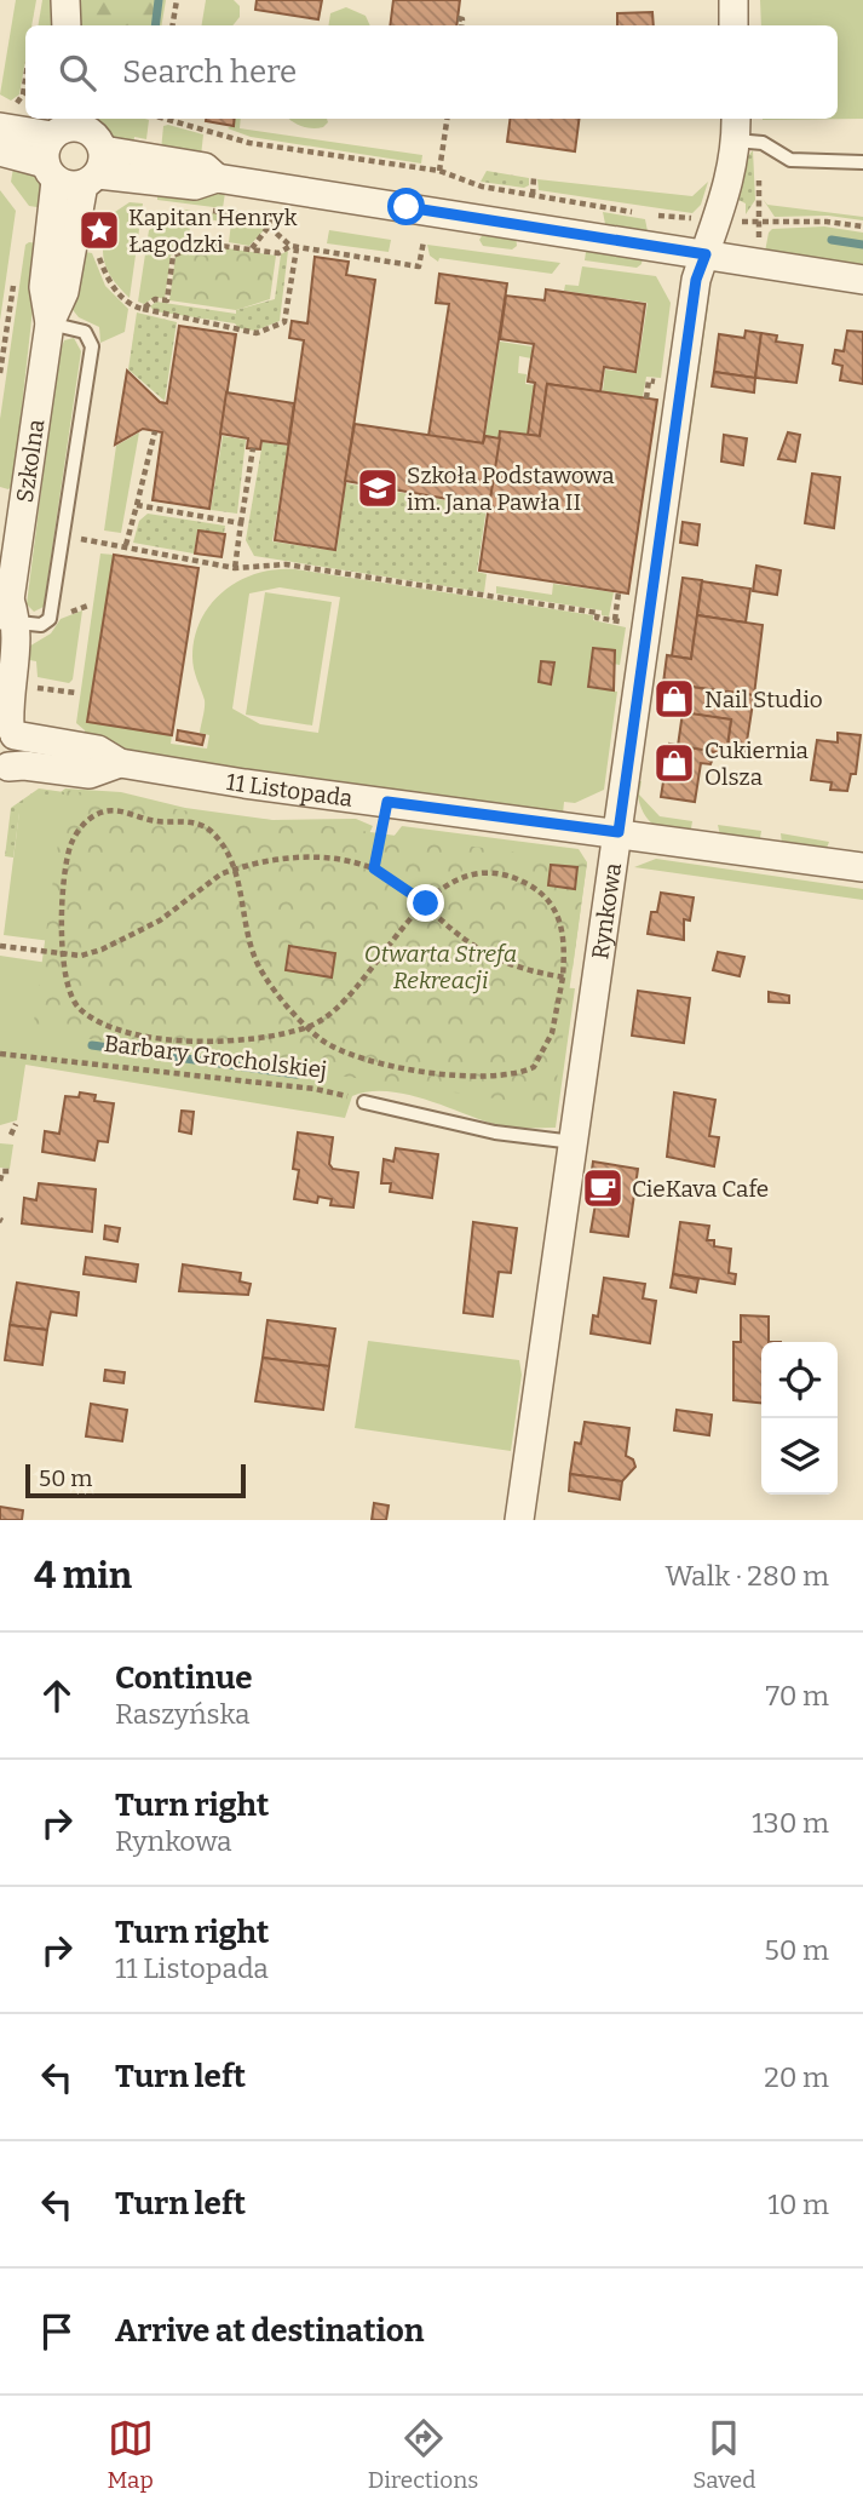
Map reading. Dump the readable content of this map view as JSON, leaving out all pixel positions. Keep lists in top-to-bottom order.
{
  "streets": {
    "street": ["Szkolna", "11 Listopada", "Rynkowa"],
    "path": ["Barbary Grocholskiej"]
  },
  "crossings": [
    ["Szkolna", "11 Listopada"],
    ["11 Listopada", "Rynkowa"]
  ],
  "parks": ["Otwarta Strefa Rekreacji"],
  "places": {
    "place": ["Kapitan Henryk Łagodzki"],
    "school or university": ["Szkoła Podstawowa im. Jana Pawła II"],
    "shop": ["Nail Studio", "Cukiernia Olsza"],
    "cafe": ["CieKava Cafe"]
  },
  "scale_bar": "50 m",
  "page": {
    "search": "Search here",
    "scale": "50 m",
    "heading": ["4 min", "Walk · 280 m"],
    "list": [
      ["Continue", "Raszyńska", "70 m"],
      ["Turn right", "Rynkowa", "130 m"],
      ["Turn right", "11 Listopada", "50 m"],
      ["Turn left", "20 m"],
      ["Turn left", "10 m"],
      "Arrive at destination"
    ],
    "nav": ["Map", "Directions", "Saved"]
  }
}
